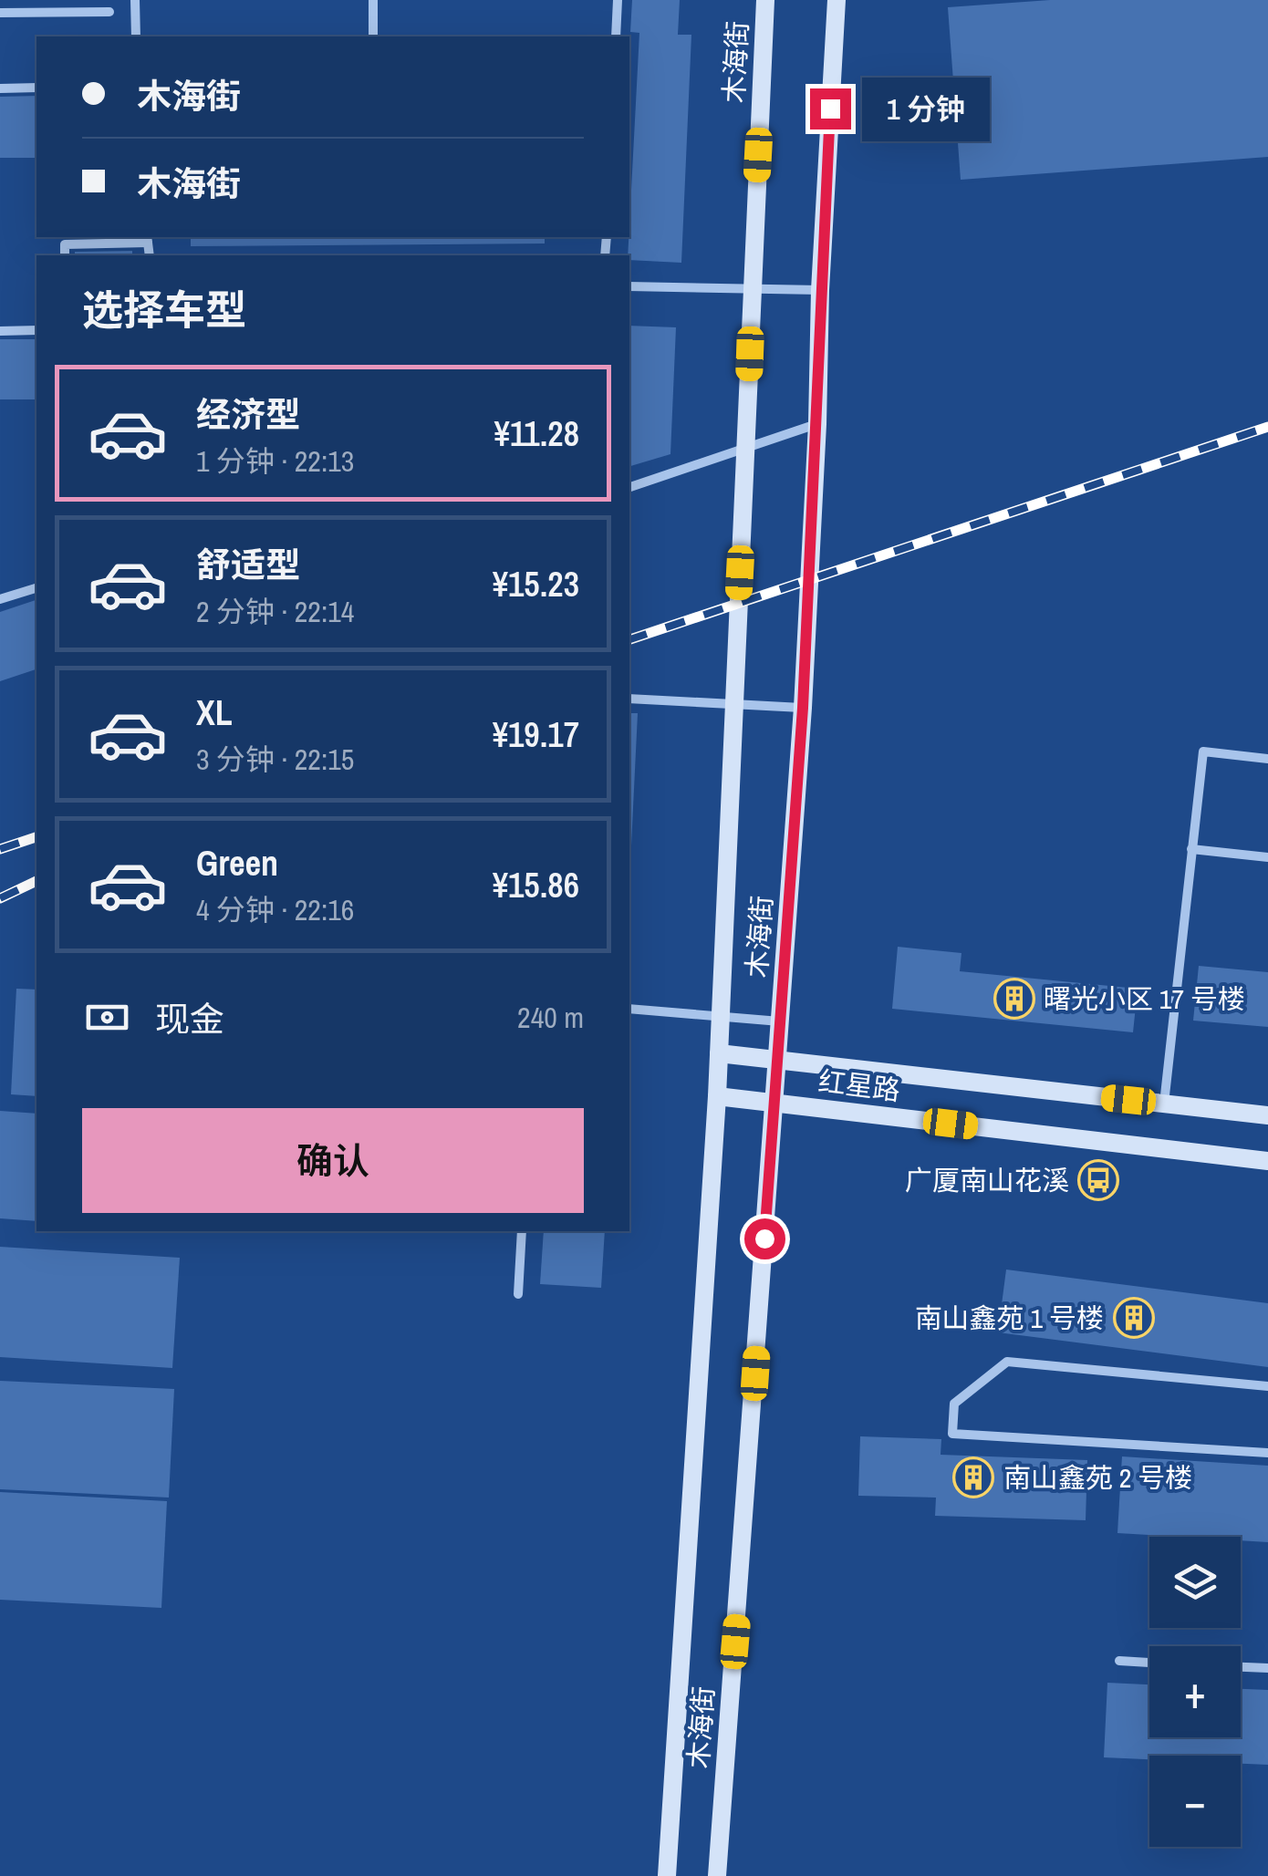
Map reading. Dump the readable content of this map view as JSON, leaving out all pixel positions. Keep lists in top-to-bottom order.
{
  "streets": {
    "main road": ["木海街", "红星路"]
  },
  "crossings": [
    ["木海街", "红星路"]
  ],
  "places": {
    "building": ["曙光小区 17 号楼", "南山鑫苑 1 号楼", "南山鑫苑 2 号楼"],
    "bus stop": ["广厦南山花溪"]
  },
  "page": {
    "banner": ["木海街", "木海街"],
    "bubble": "1 分钟",
    "heading": "选择车型",
    "list": [
      {
        "name": "经济型",
        "note": "1 分钟 · 22:13",
        "value": "¥11.28"
      },
      {
        "name": "舒适型",
        "note": "2 分钟 · 22:14",
        "value": "¥15.23"
      },
      {
        "name": "XL",
        "note": "3 分钟 · 22:15",
        "value": "¥19.17"
      },
      {
        "name": "Green",
        "note": "4 分钟 · 22:16",
        "value": "¥15.86"
      }
    ],
    "pay": ["现金", "240 m"],
    "buttons": "确认",
    "map_buttons": ["+", "−"]
  }
}
